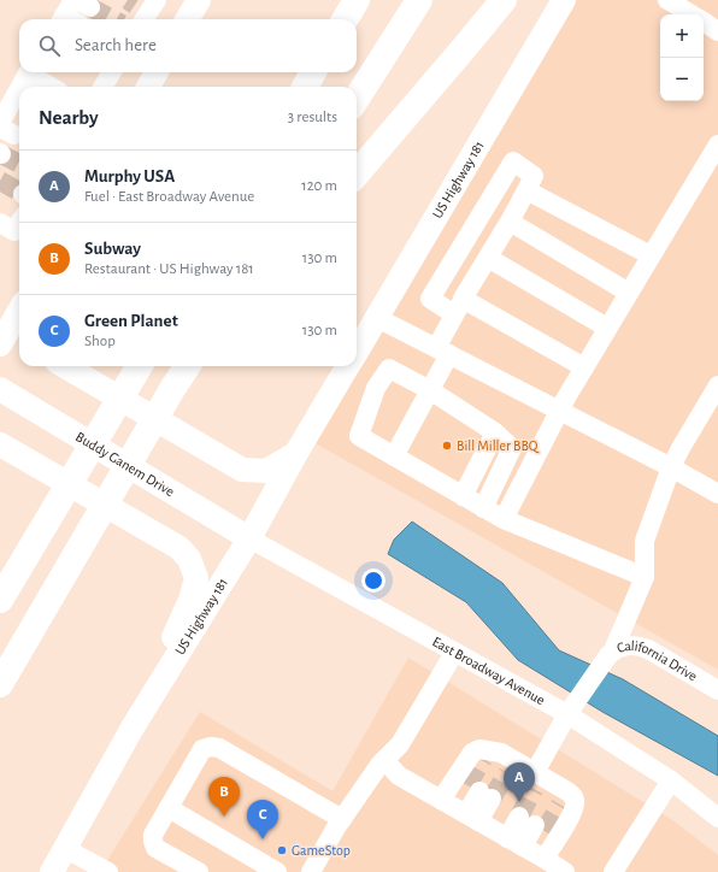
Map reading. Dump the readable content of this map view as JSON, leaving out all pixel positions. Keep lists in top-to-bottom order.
{
  "streets": {
    "main road": ["US Highway 181", "Buddy Ganem Drive"],
    "street": ["California Drive", "East Broadway Avenue"]
  },
  "crossings": [
    ["US Highway 181", "Buddy Ganem Drive"],
    ["US Highway 181", "East Broadway Avenue"],
    ["Buddy Ganem Drive", "East Broadway Avenue"],
    ["California Drive", "East Broadway Avenue"]
  ],
  "places": ["Bill Miller BBQ", "GameStop"],
  "page": {
    "map_buttons": ["+", "−"],
    "search": "Search here",
    "heading": ["Nearby", "3 results"],
    "list": [
      {
        "mark": "A",
        "name": "Murphy USA",
        "note": "Fuel · East Broadway Avenue",
        "value": "120 m"
      },
      {
        "mark": "B",
        "name": "Subway",
        "note": "Restaurant · US Highway 181",
        "value": "130 m"
      },
      {
        "mark": "C",
        "name": "Green Planet",
        "note": "Shop",
        "value": "130 m"
      }
    ],
    "pins": ["A", "B", "C"]
  }
}
